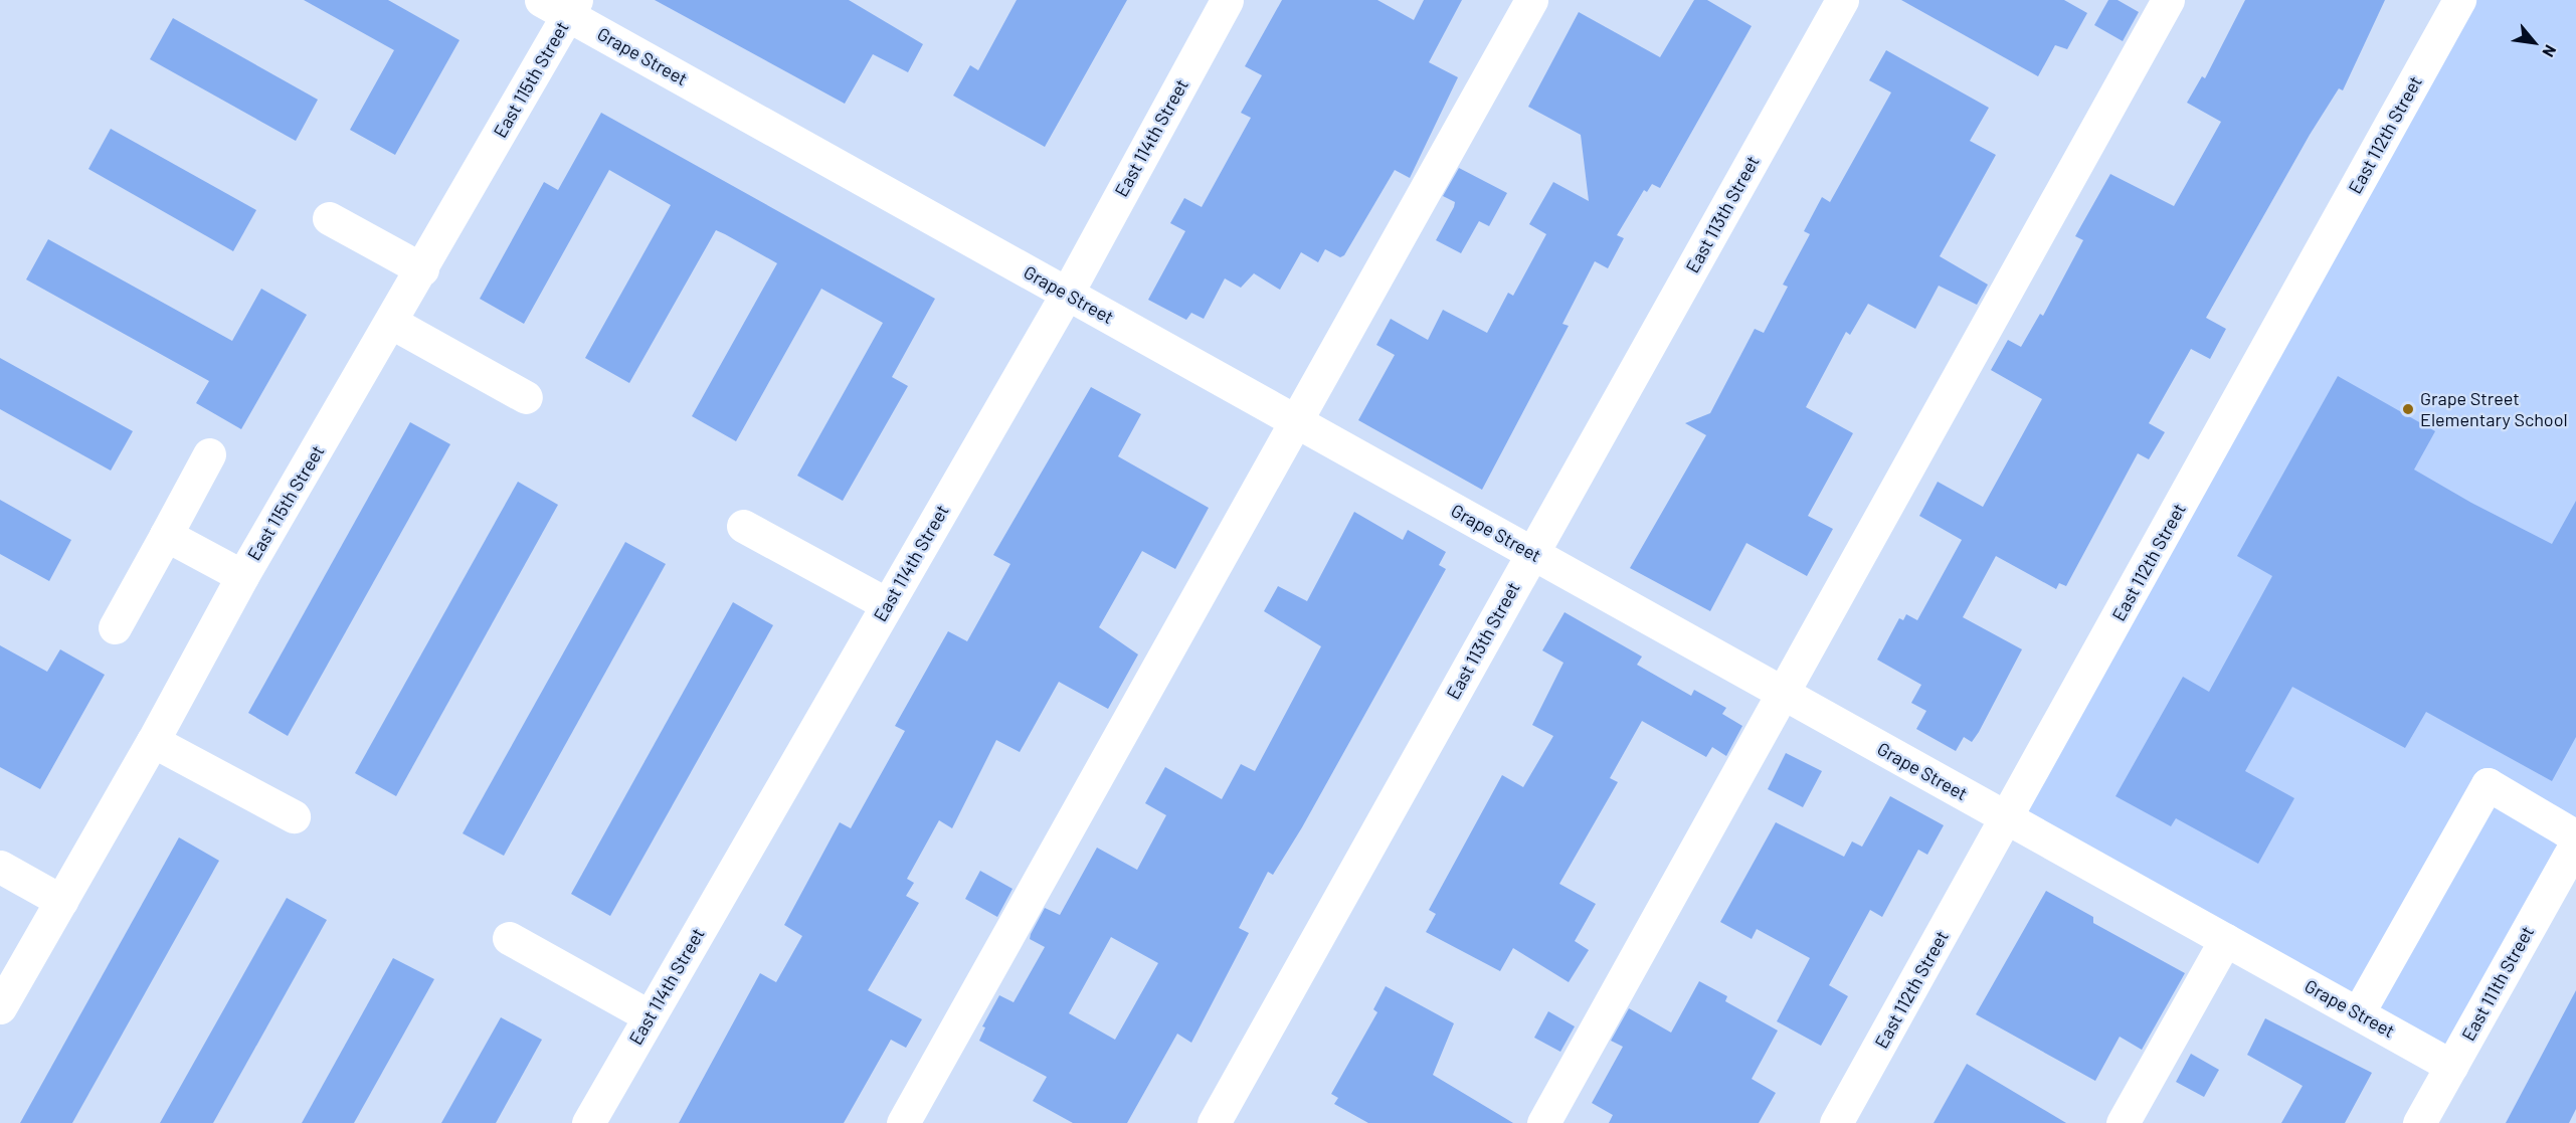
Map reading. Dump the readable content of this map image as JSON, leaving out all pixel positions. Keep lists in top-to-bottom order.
{
  "streets": {
    "street": [
      "Grape Street",
      "East 115th Street",
      "East 112th Street",
      "East 114th Street",
      "East 113th Street",
      "East 111th Street"
    ]
  },
  "crossings": [
    ["Grape Street", "East 115th Street"],
    ["Grape Street", "East 112th Street"],
    ["Grape Street", "East 114th Street"],
    ["Grape Street", "East 113th Street"],
    ["Grape Street", "East 111th Street"]
  ],
  "places": ["Grape Street Elementary School"],
  "north": "bottom right"
}
